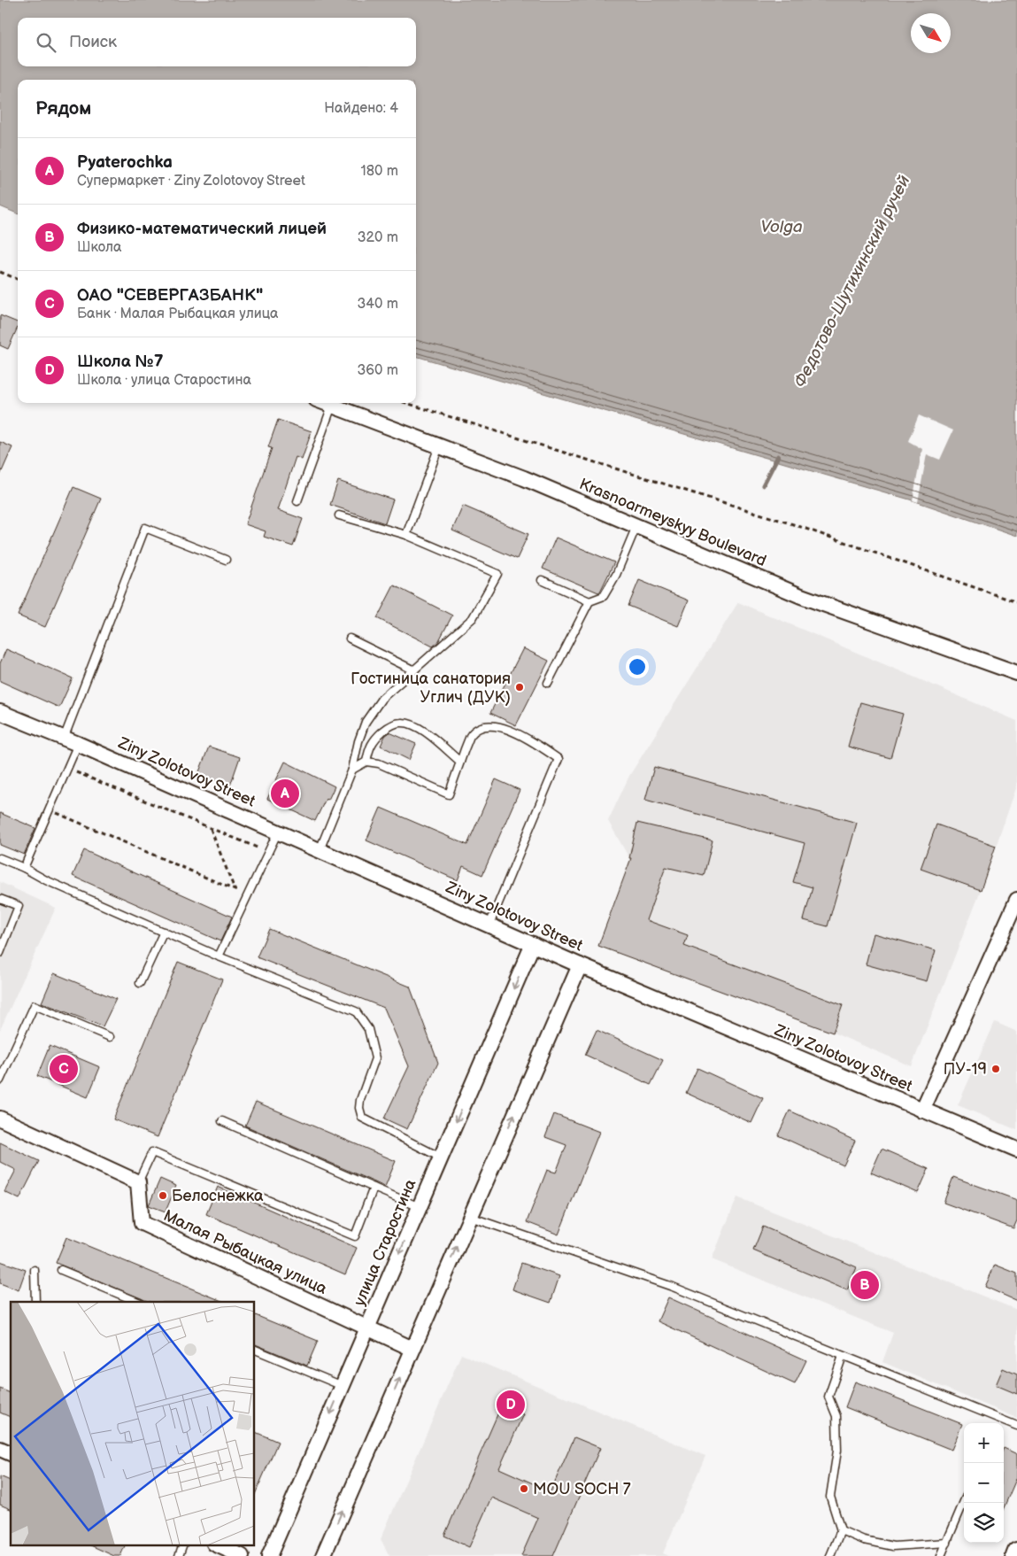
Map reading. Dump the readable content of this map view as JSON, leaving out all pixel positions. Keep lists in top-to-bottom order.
{
  "streets": {
    "street": [
      "Krasnoarmeyskyy Boulevard",
      "Ziny Zolotovoy Street",
      "улица Старостина",
      "Малая Рыбацкая улица"
    ]
  },
  "crossings": [
    ["Ziny Zolotovoy Street", "улица Старостина"],
    ["улица Старостина", "Малая Рыбацкая улица"]
  ],
  "water": ["Volga", "Федотово-Шутихинский ручей"],
  "places": [
    "Гостиница санатория Углич (ДУК)",
    "ПУ-19",
    "Белоснежка",
    "MOU SOCH 7"
  ],
  "north": "bottom right",
  "page": {
    "search": "Поиск",
    "heading": ["Рядом", "Найдено: 4"],
    "list": [
      {
        "mark": "A",
        "name": "Pyaterochka",
        "note": "Супермаркет · Ziny Zolotovoy Street",
        "value": "180 m"
      },
      {
        "mark": "B",
        "name": "Физико-математический лицей",
        "note": "Школа",
        "value": "320 m"
      },
      {
        "mark": "C",
        "name": "ОАО \"СЕВЕРГАЗБАНК\"",
        "note": "Банк · Малая Рыбацкая улица",
        "value": "340 m"
      },
      {
        "mark": "D",
        "name": "Школа №7",
        "note": "Школа · улица Старостина",
        "value": "360 m"
      }
    ],
    "pins": [
      "A",
      "C",
      "B",
      "D"
    ],
    "map_buttons": ["+", "−"]
  }
}
